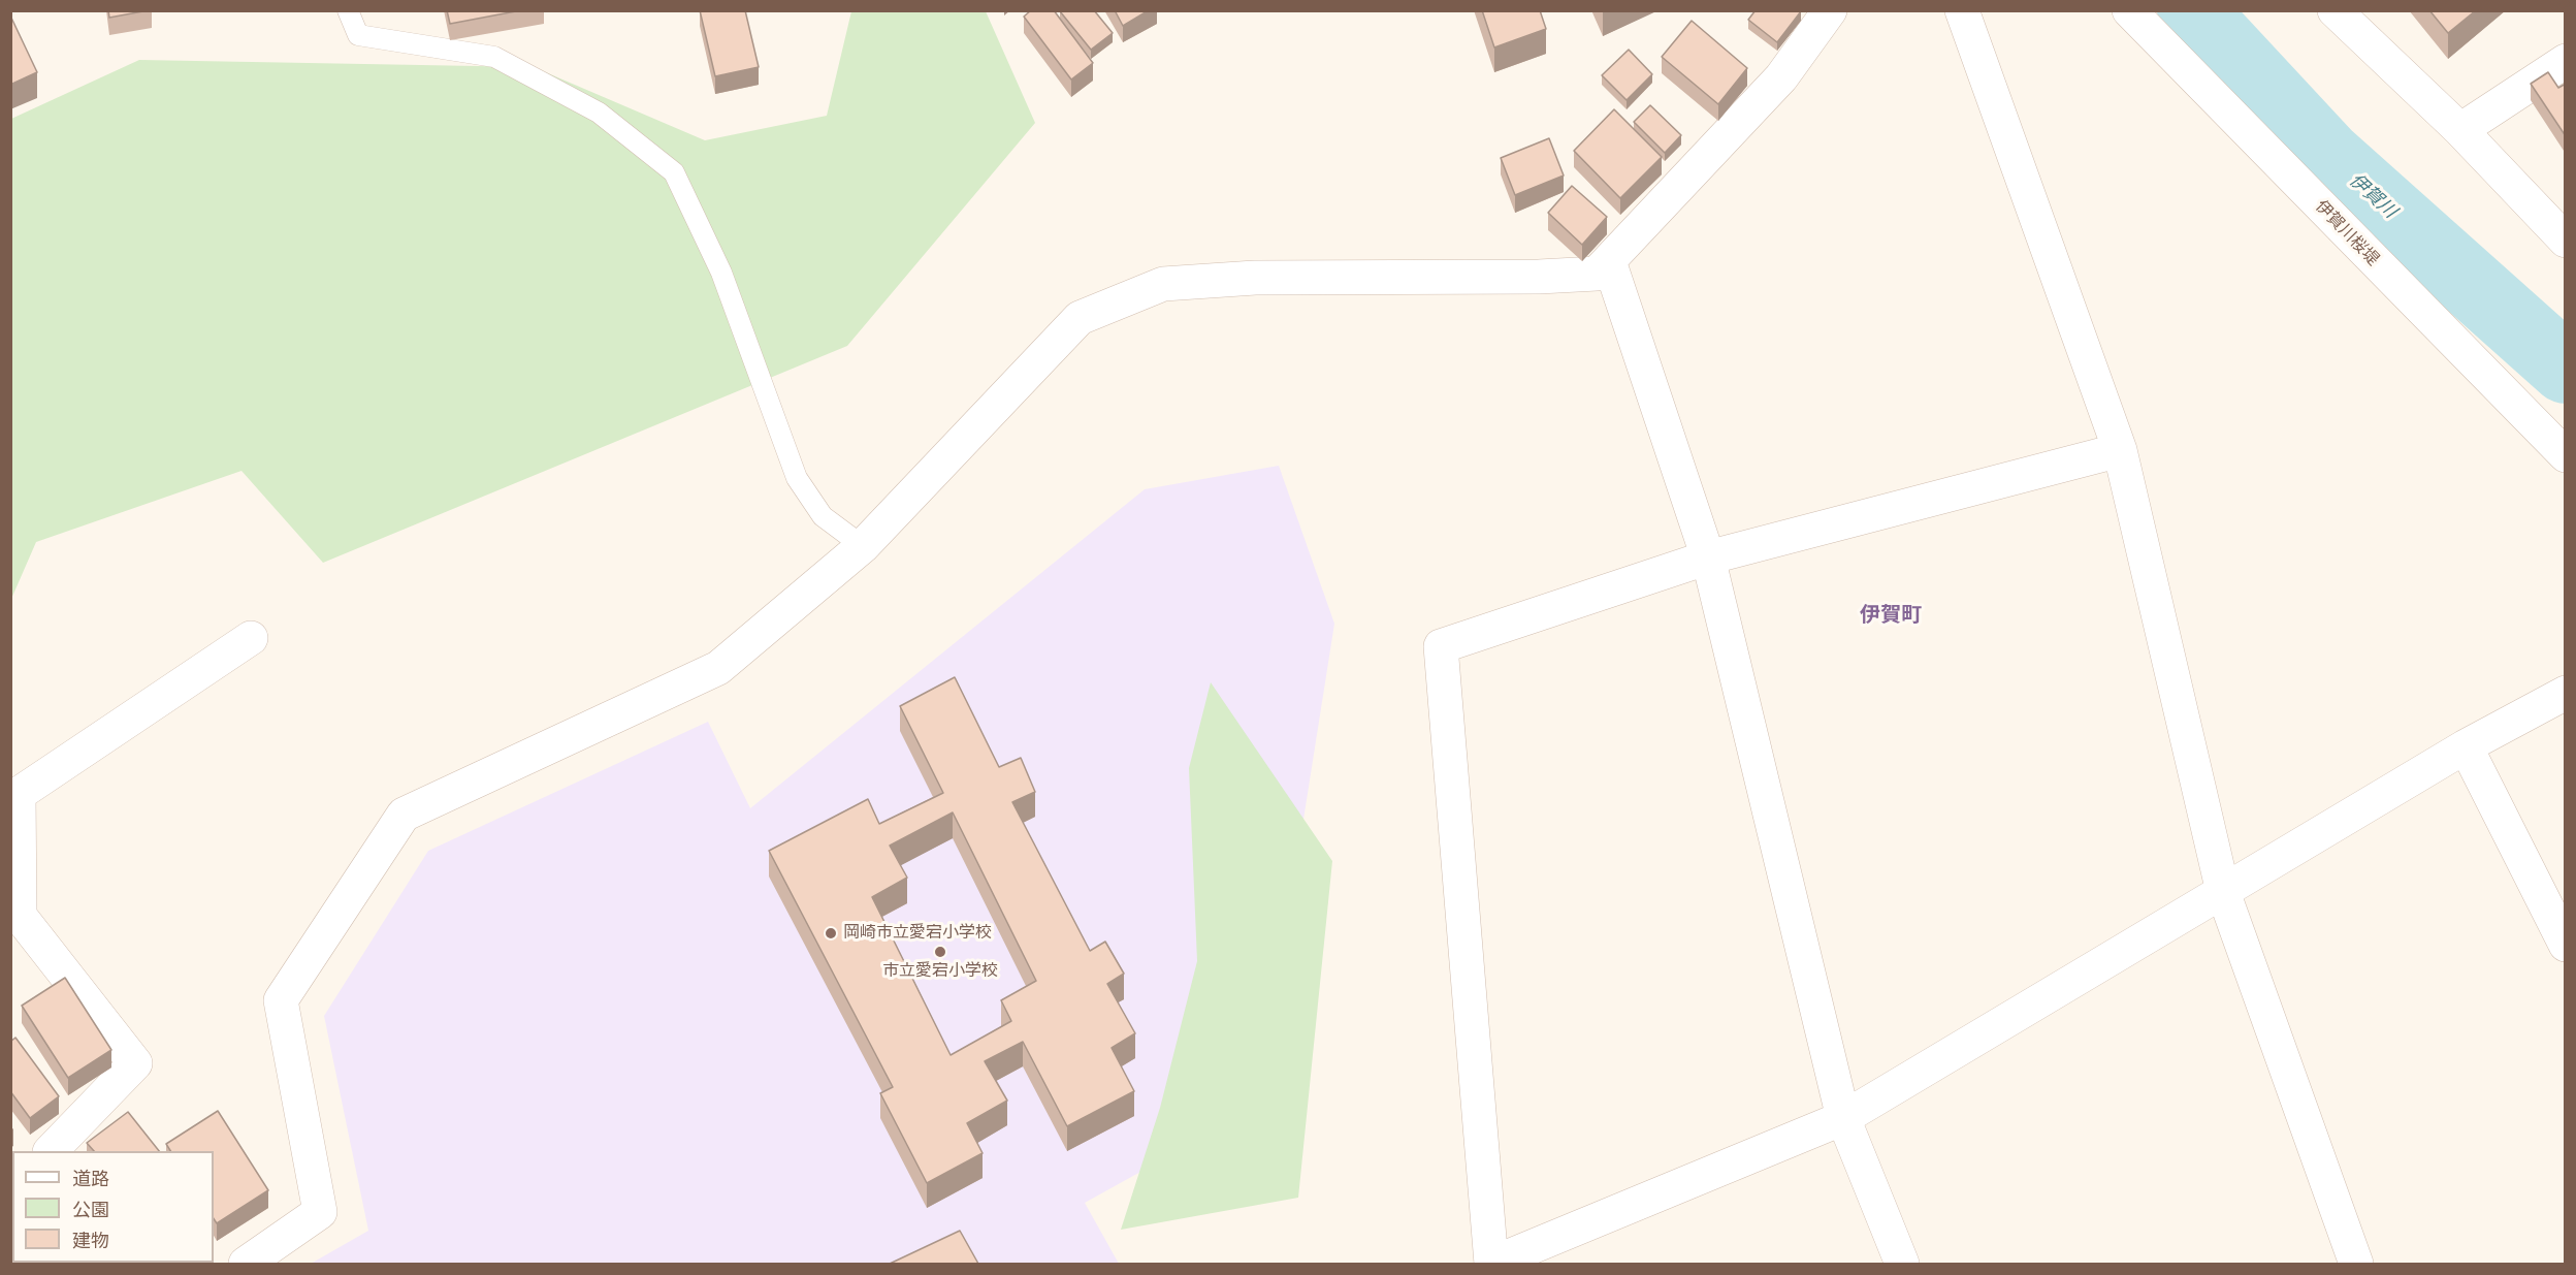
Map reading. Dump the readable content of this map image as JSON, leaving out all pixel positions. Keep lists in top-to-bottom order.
{
  "streets": {
    "street": ["伊賀川桜堤"]
  },
  "districts": ["伊賀町"],
  "water": ["伊賀川"],
  "places": ["岡崎市立愛宕小学校", "市立愛宕小学校"],
  "legend": ["道路", "公園", "建物"]
}
